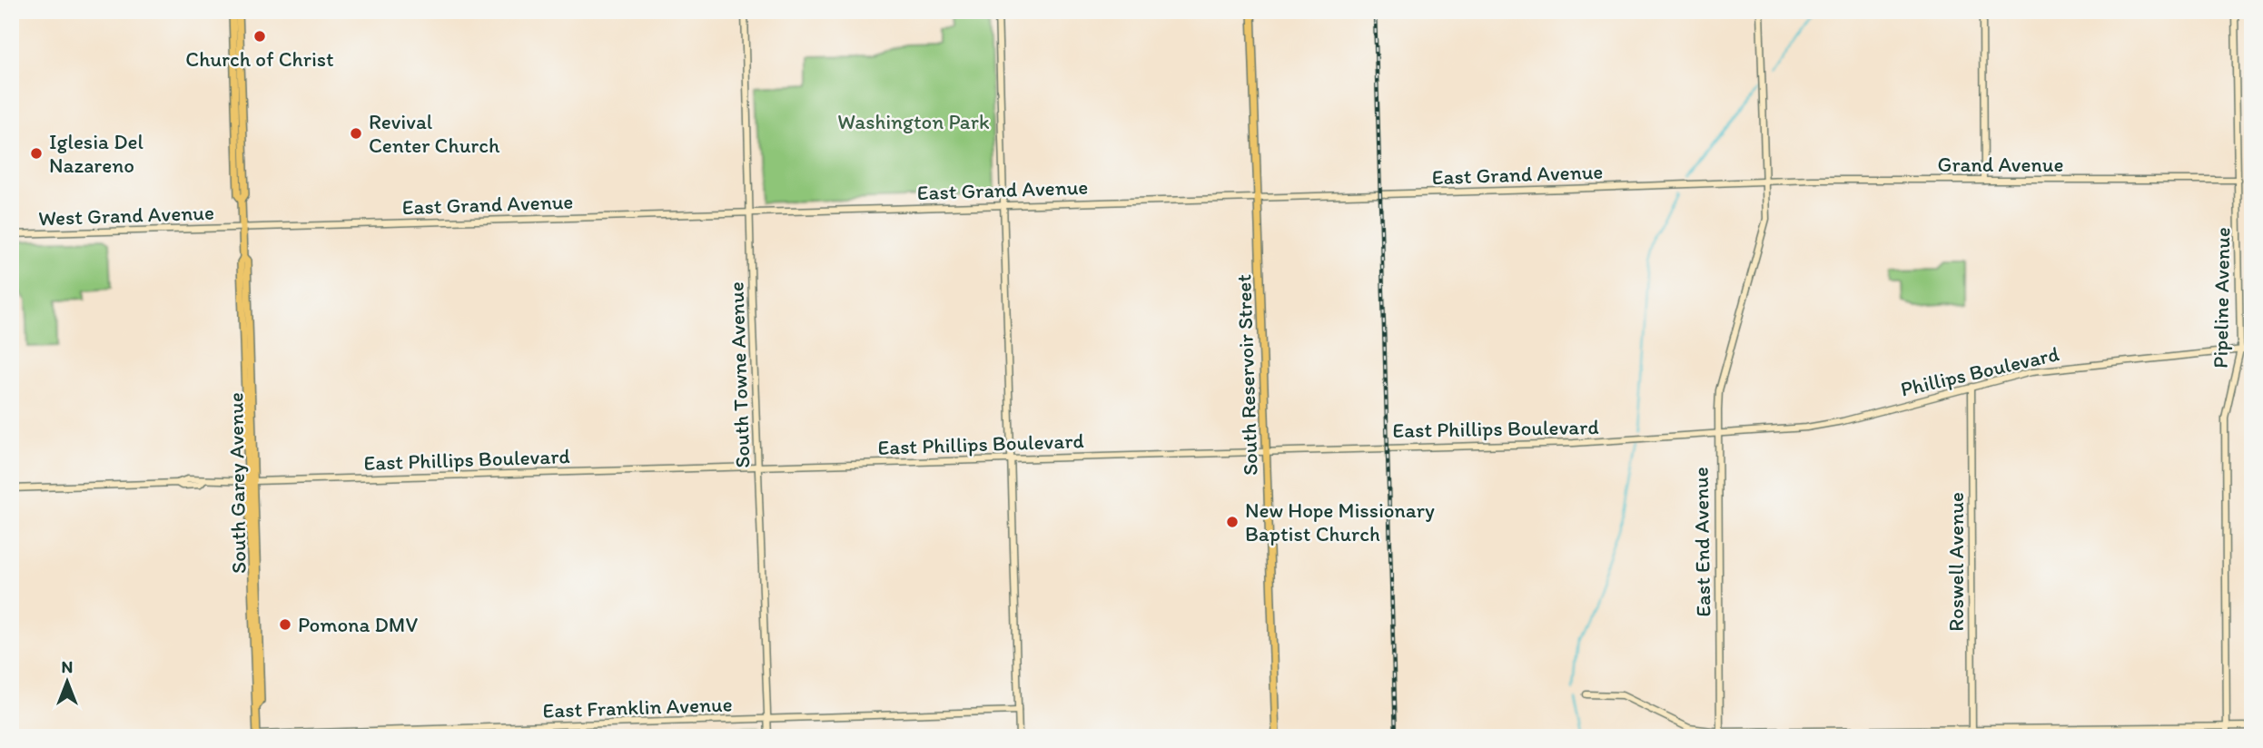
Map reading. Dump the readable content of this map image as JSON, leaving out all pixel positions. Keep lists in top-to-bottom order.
{
  "streets": {
    "main road": ["South Reservoir Street", "South Garey Avenue"],
    "street": [
      "Grand Avenue",
      "East Grand Avenue",
      "West Grand Avenue",
      "Pipeline Avenue",
      "Phillips Boulevard",
      "South Towne Avenue",
      "East Phillips Boulevard",
      "East End Avenue",
      "Roswell Avenue",
      "East Franklin Avenue"
    ]
  },
  "crossings": [
    ["Grand Avenue", "East Grand Avenue"],
    ["Grand Avenue", "Pipeline Avenue"],
    ["Grand Avenue", "East End Avenue"],
    ["East Grand Avenue", "West Grand Avenue"],
    ["East Grand Avenue", "South Towne Avenue"],
    ["East Grand Avenue", "South Reservoir Street"],
    ["East Grand Avenue", "South Garey Avenue"],
    ["East Grand Avenue", "East End Avenue"],
    ["West Grand Avenue", "South Garey Avenue"],
    ["Pipeline Avenue", "Phillips Boulevard"],
    ["Phillips Boulevard", "East Phillips Boulevard"],
    ["Phillips Boulevard", "East End Avenue"],
    ["Phillips Boulevard", "Roswell Avenue"],
    ["South Towne Avenue", "East Phillips Boulevard"],
    ["South Towne Avenue", "East Franklin Avenue"],
    ["South Reservoir Street", "East Phillips Boulevard"],
    ["East Phillips Boulevard", "South Garey Avenue"],
    ["East Phillips Boulevard", "East End Avenue"],
    ["South Garey Avenue", "East Franklin Avenue"]
  ],
  "parks": ["Washington Park"],
  "places": [
    "Church of Christ",
    "Revival Center Church",
    "Iglesia Del Nazareno",
    "New Hope Missionary Baptist Church",
    "Pomona DMV"
  ],
  "north": "top"
}
